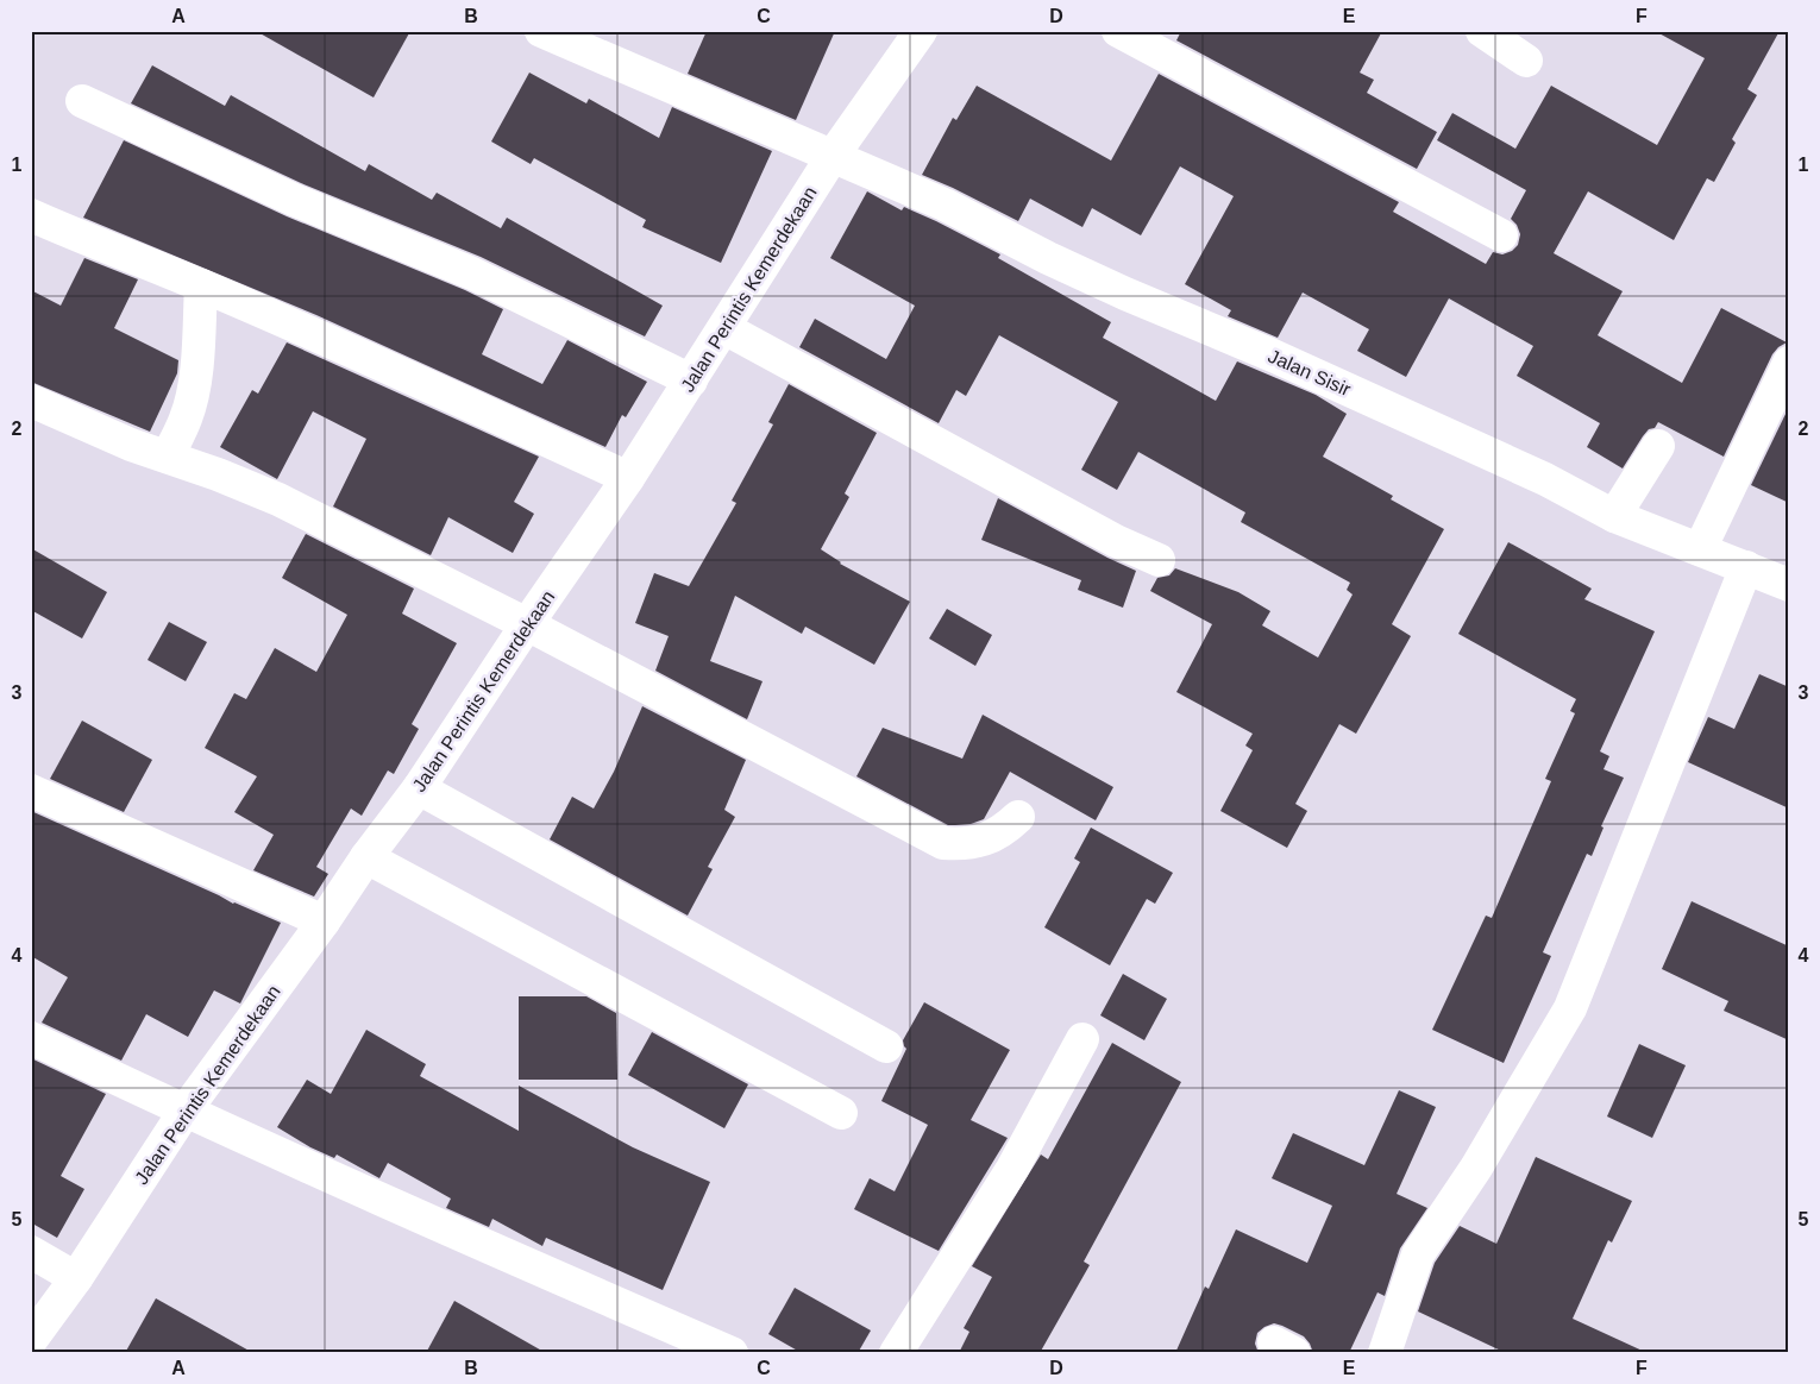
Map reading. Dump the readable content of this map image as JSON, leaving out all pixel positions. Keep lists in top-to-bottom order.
{
  "streets": {
    "street": ["Jalan Perintis Kemerdekaan", "Jalan Sisir"]
  },
  "crossings": [
    ["Jalan Perintis Kemerdekaan", "Jalan Sisir"]
  ],
  "grid": {
    "columns": [
      "A",
      "B",
      "C",
      "D",
      "E",
      "F"
    ],
    "rows": [
      "1",
      "2",
      "3",
      "4",
      "5"
    ]
  }
}
